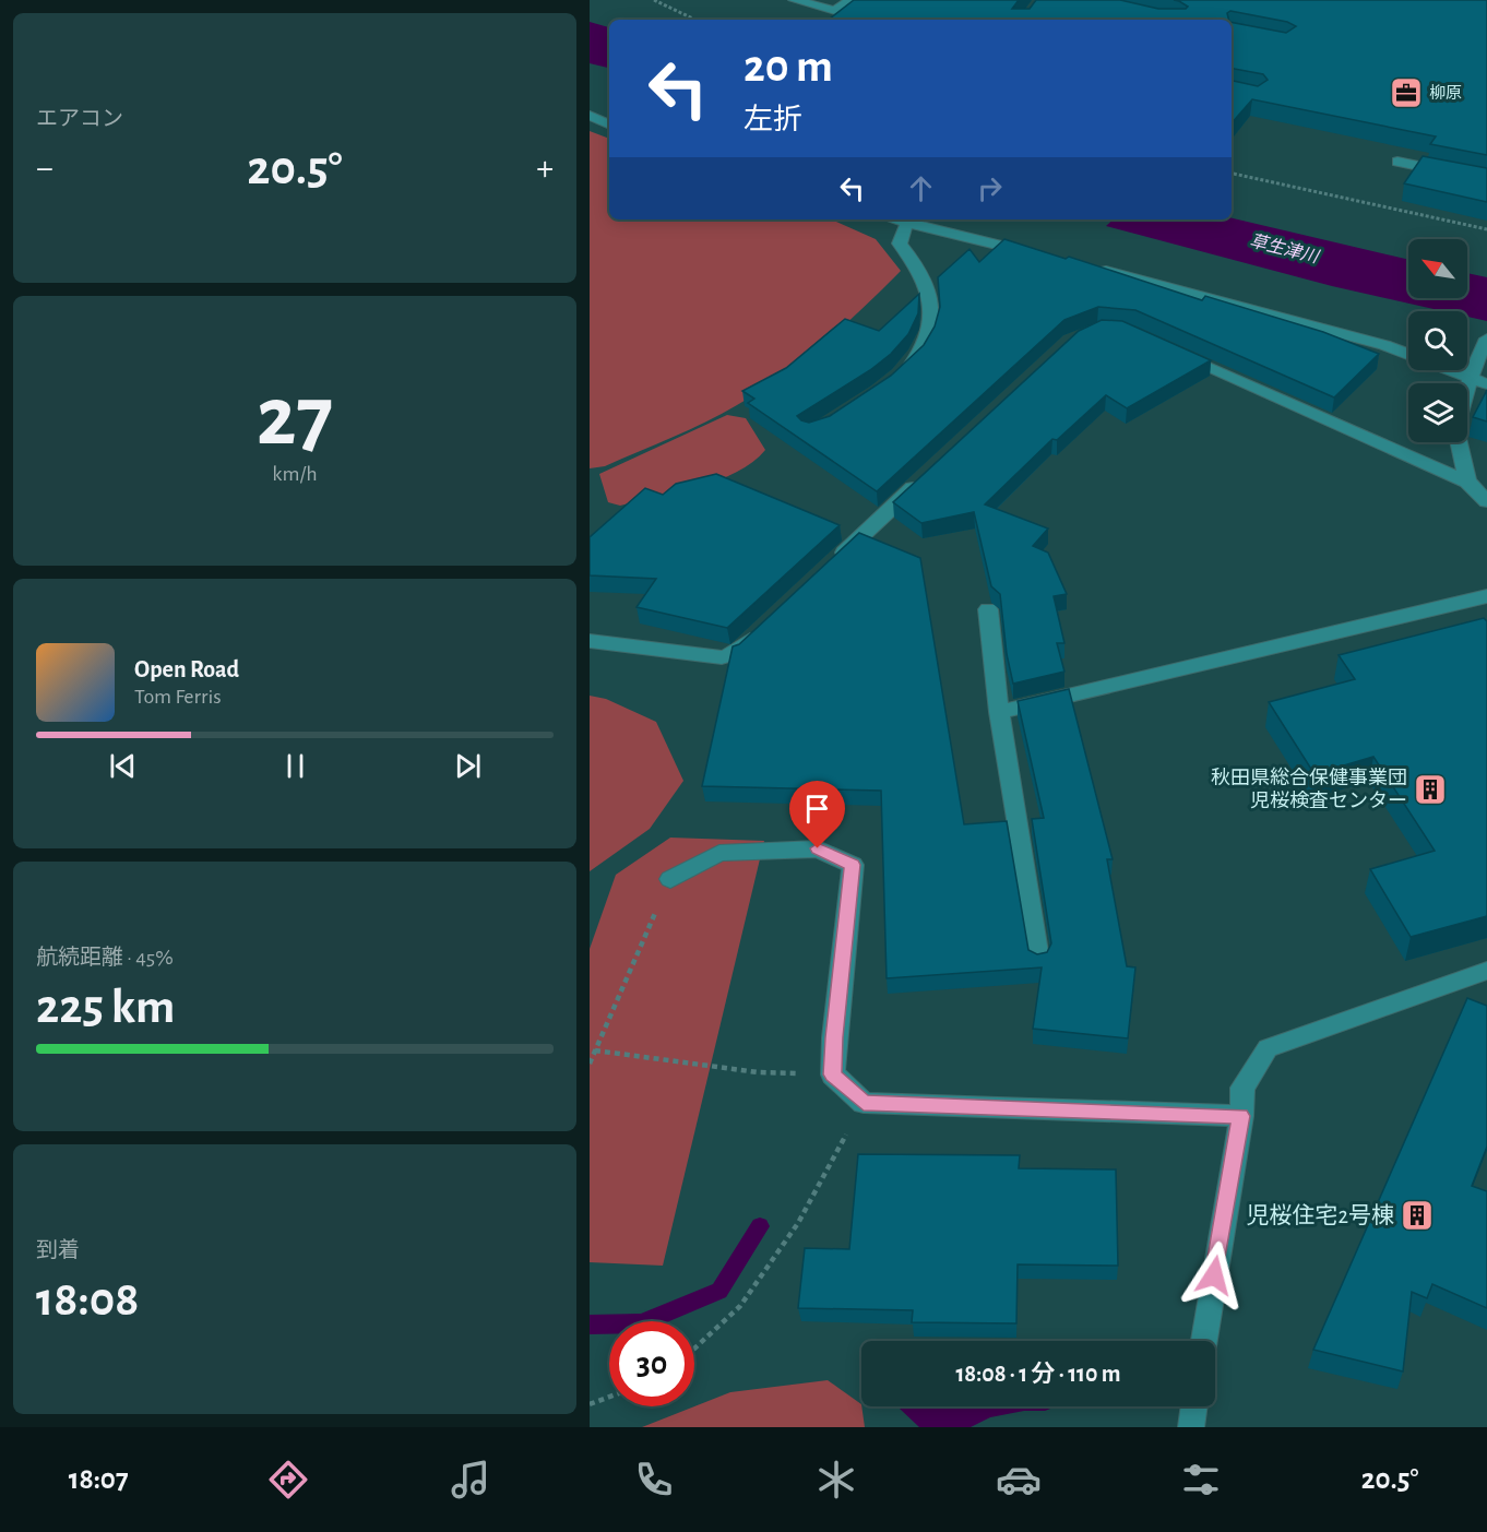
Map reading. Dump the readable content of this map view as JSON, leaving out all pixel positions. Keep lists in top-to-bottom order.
{
  "water": ["草生津川"],
  "places": {
    "office": ["柳原"],
    "building": ["秋田県総合保健事業団 児桜検査センター", "児桜住宅2号棟"]
  },
  "north": "top left",
  "page": {
    "tile": [
      "エアコン",
      ["27", "km/h"],
      ["航続距離 · 45%", "225 km"],
      ["到着", "18:08"]
    ],
    "turn": ["20 m", "左折"],
    "heat": ["−", "20.5°", "+"],
    "song": ["Open Road", "Tom Ferris"],
    "limit": "30",
    "trip": "18:08 · 1 分 · 110 m",
    "tabs": ["18:07", "20.5°"]
  }
}
